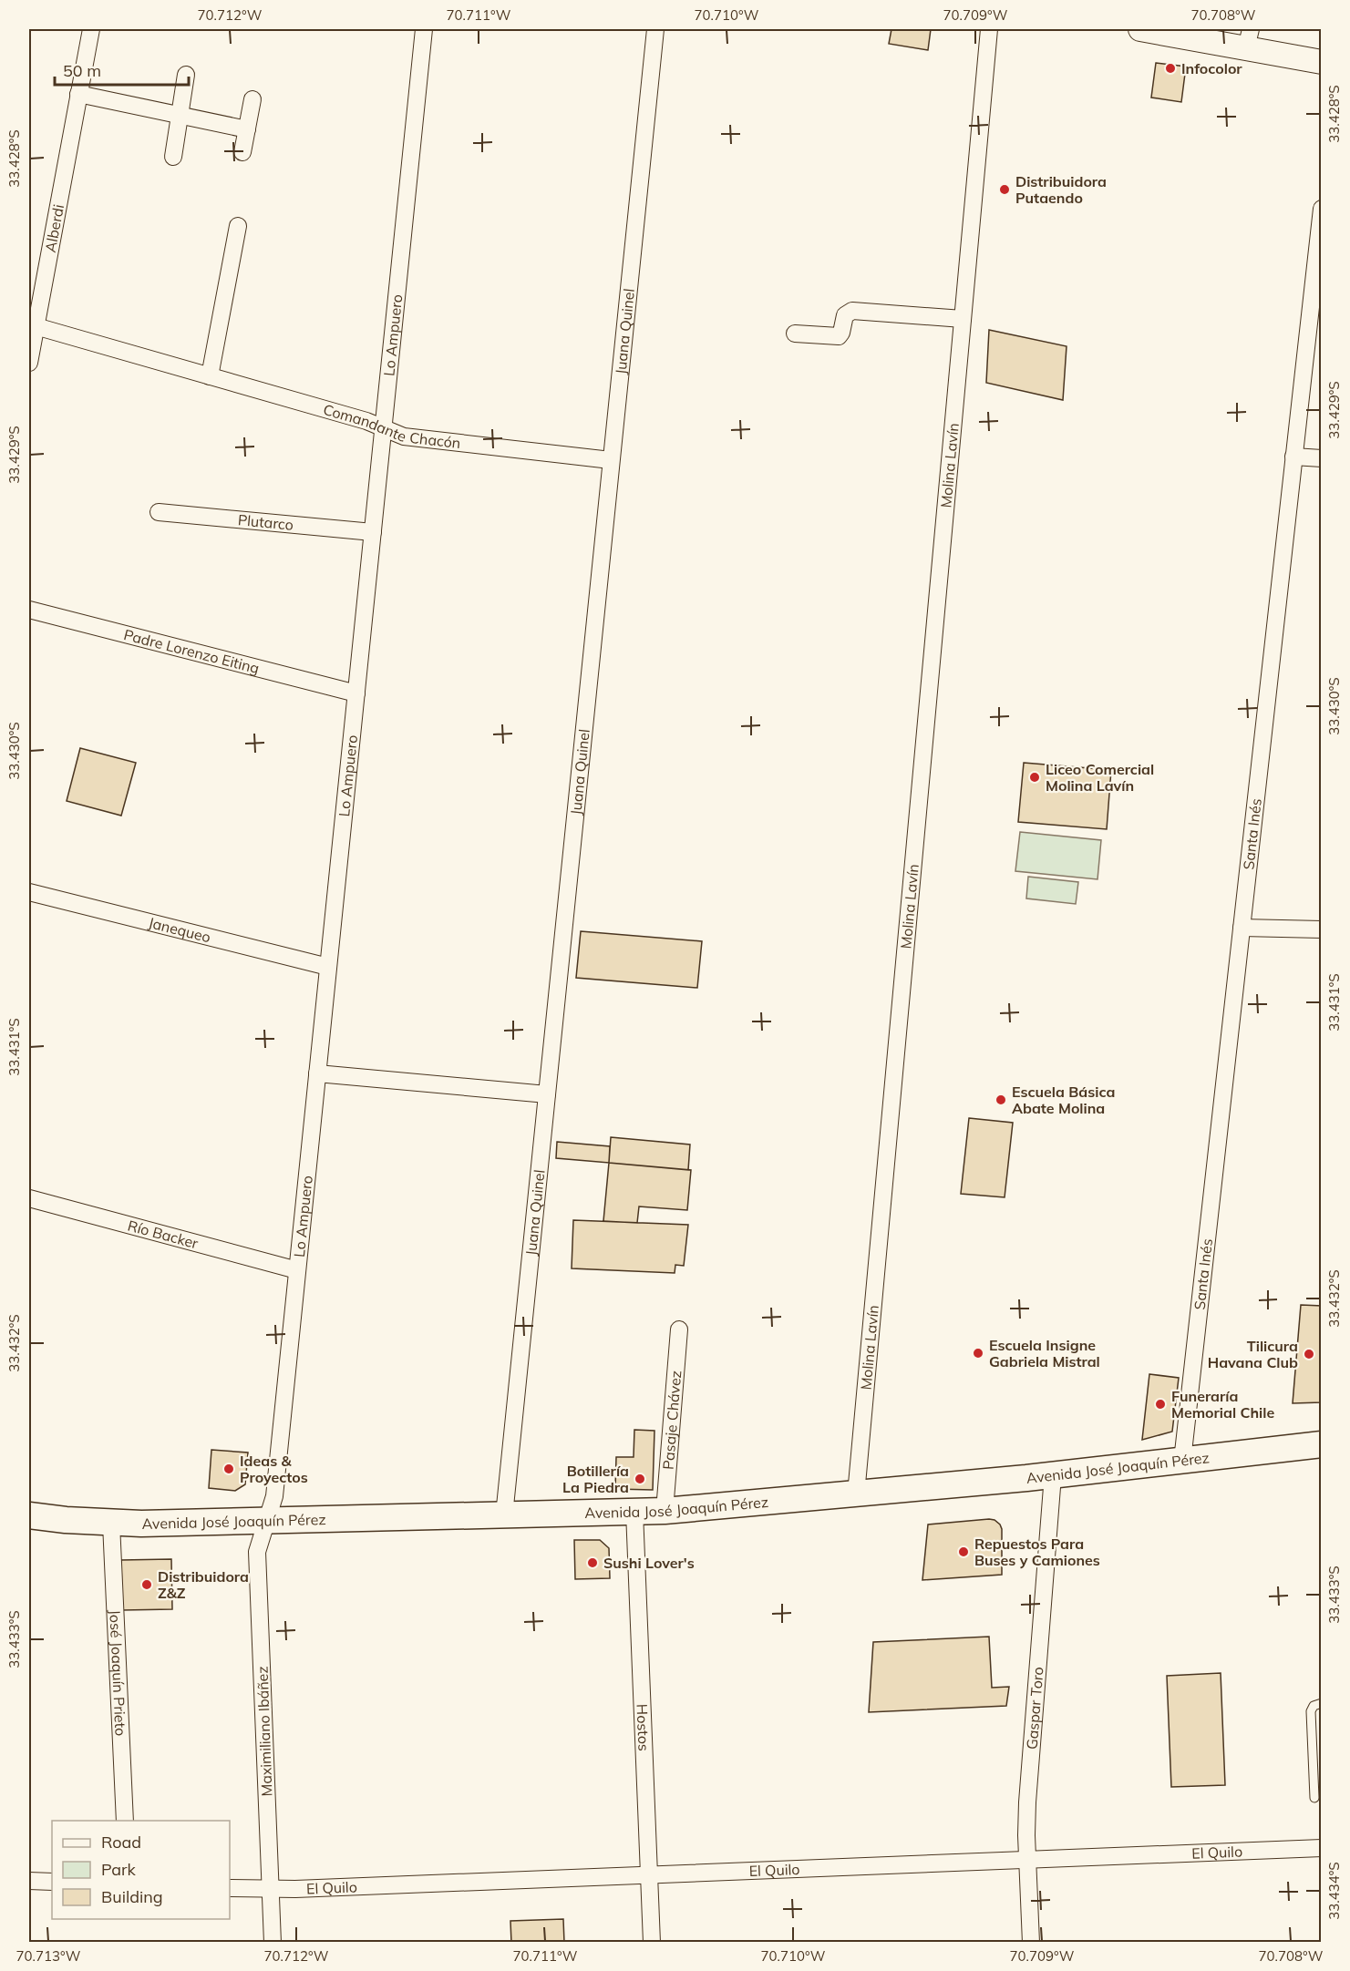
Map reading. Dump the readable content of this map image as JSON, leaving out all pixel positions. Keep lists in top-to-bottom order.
{
  "streets": {
    "main road": ["Avenida José Joaquín Pérez"],
    "street": [
      "Alberdi",
      "Juana Quinel",
      "Lo Ampuero",
      "Comandante Chacón",
      "Molina Lavín",
      "Plutarco",
      "Padre Lorenzo Eiting",
      "Santa Inés",
      "Janequeo",
      "Río Backer",
      "Pasaje Chávez",
      "José Joaquín Prieto",
      "Gaspar Toro",
      "Hostos",
      "Maximiliano Ibáñez",
      "El Quilo"
    ]
  },
  "crossings": [
    ["Alberdi", "Comandante Chacón"],
    ["Juana Quinel", "Comandante Chacón"],
    ["Juana Quinel", "Avenida José Joaquín Pérez"],
    ["Lo Ampuero", "Comandante Chacón"],
    ["Lo Ampuero", "Plutarco"],
    ["Lo Ampuero", "Padre Lorenzo Eiting"],
    ["Lo Ampuero", "Janequeo"],
    ["Lo Ampuero", "Río Backer"],
    ["Lo Ampuero", "Avenida José Joaquín Pérez"],
    ["Lo Ampuero", "Maximiliano Ibáñez"],
    ["Molina Lavín", "Avenida José Joaquín Pérez"],
    ["Santa Inés", "Avenida José Joaquín Pérez"],
    ["Pasaje Chávez", "Avenida José Joaquín Pérez"],
    ["Avenida José Joaquín Pérez", "José Joaquín Prieto"],
    ["Avenida José Joaquín Pérez", "Gaspar Toro"],
    ["Avenida José Joaquín Pérez", "Hostos"],
    ["Avenida José Joaquín Pérez", "Maximiliano Ibáñez"],
    ["Gaspar Toro", "El Quilo"],
    ["Hostos", "El Quilo"],
    ["Maximiliano Ibáñez", "El Quilo"]
  ],
  "places": [
    "Infocolor",
    "Distribuidora Putaendo",
    "Liceo Comercial Molina Lavín",
    "Escuela Básica Abate Molina",
    "Escuela Insigne Gabriela Mistral",
    "Tilicura Havana Club",
    "Funeraría Memorial Chile",
    "Ideas & Proyectos",
    "Botillería La Piedra",
    "Repuestos Para Buses y Camiones",
    "Sushi Lover's",
    "Distribuidora Z&Z"
  ],
  "legend": ["Road", "Park", "Building"],
  "scale_bar": "50 m",
  "coordinates": [
    "70.712°W",
    "70.711°W",
    "70.710°W",
    "70.709°W",
    "70.708°W",
    "33.428°S",
    "33.429°S",
    "33.430°S",
    "33.431°S",
    "33.432°S",
    "33.433°S",
    "33.434°S",
    "70.713°W"
  ]
}
